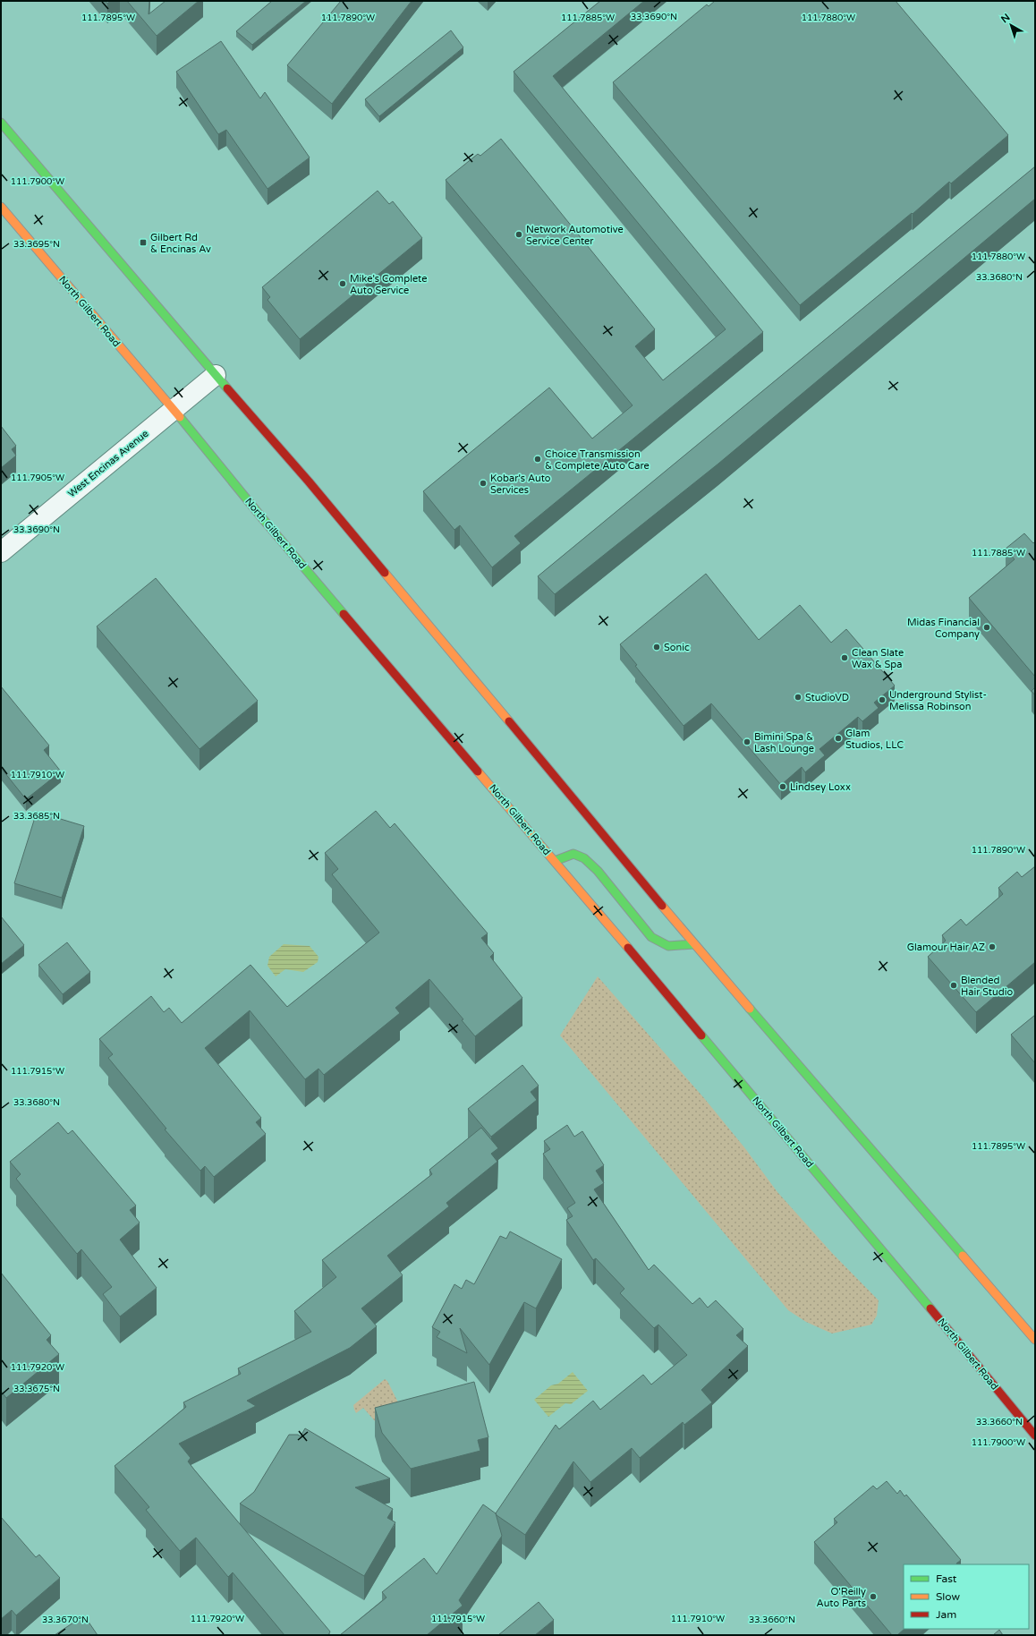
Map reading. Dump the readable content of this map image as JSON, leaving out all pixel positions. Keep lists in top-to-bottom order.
{
  "streets": {
    "main road": ["North Gilbert Road"],
    "street": ["West Encinas Avenue"]
  },
  "crossings": [
    ["North Gilbert Road", "West Encinas Avenue"]
  ],
  "places": {
    "other": [
      "Network Automotive Service Center",
      "Mike's Complete Auto Service",
      "Choice Transmission & Complete Auto Care",
      "Kobar's Auto Services",
      "Midas Financial Company",
      "Sonic",
      "Clean Slate Wax & Spa",
      "StudioVD",
      "Underground Stylist- Melissa Robinson",
      "Glam Studios, LLC",
      "Bimini Spa & Lash Lounge",
      "Lindsey Loxx",
      "Glamour Hair AZ",
      "Blended Hair Studio",
      "O'Reilly Auto Parts"
    ],
    "transit": ["Gilbert Rd & Encinas Av"]
  },
  "legend": ["Fast", "Slow", "Jam"],
  "north": "top left",
  "coordinates": [
    "33.3690°N",
    "111.7880°W",
    "111.7895°W",
    "111.7890°W",
    "111.7885°W",
    "111.7900°W",
    "33.3695°N",
    "33.3680°N",
    "111.7905°W",
    "111.7910°W",
    "33.3685°N",
    "111.7915°W",
    "111.7920°W",
    "33.3675°N",
    "33.3660°N",
    "33.3670°N"
  ]
}
